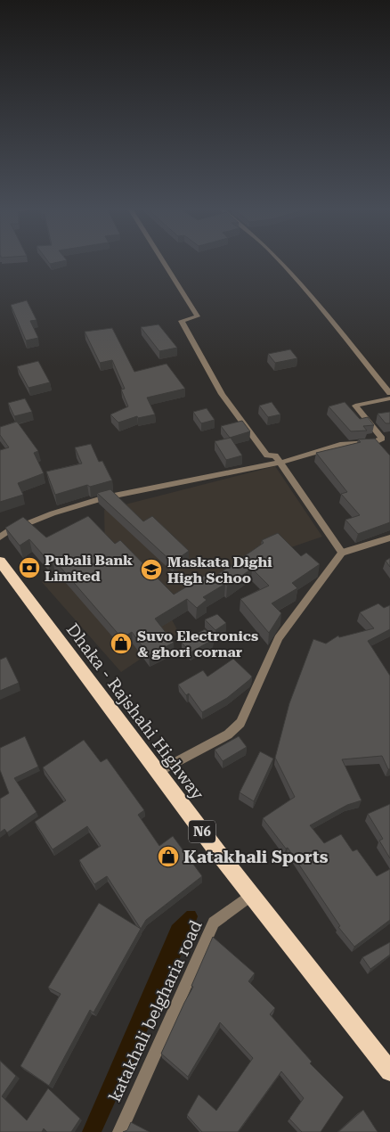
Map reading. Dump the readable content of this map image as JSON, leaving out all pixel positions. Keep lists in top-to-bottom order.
{
  "streets": {
    "highway": ["Dhaka - Rajshahi Highway", "N6"],
    "street": ["katakhali belgharia road"]
  },
  "crossings": [
    ["Dhaka - Rajshahi Highway", "katakhali belgharia road"]
  ],
  "places": {
    "bank": ["Pubali Bank Limited"],
    "school or university": ["Maskata Dighi High Schoo"],
    "shop": ["Suvo Electronics & ghori cornar", "Katakhali Sports"]
  }
}
